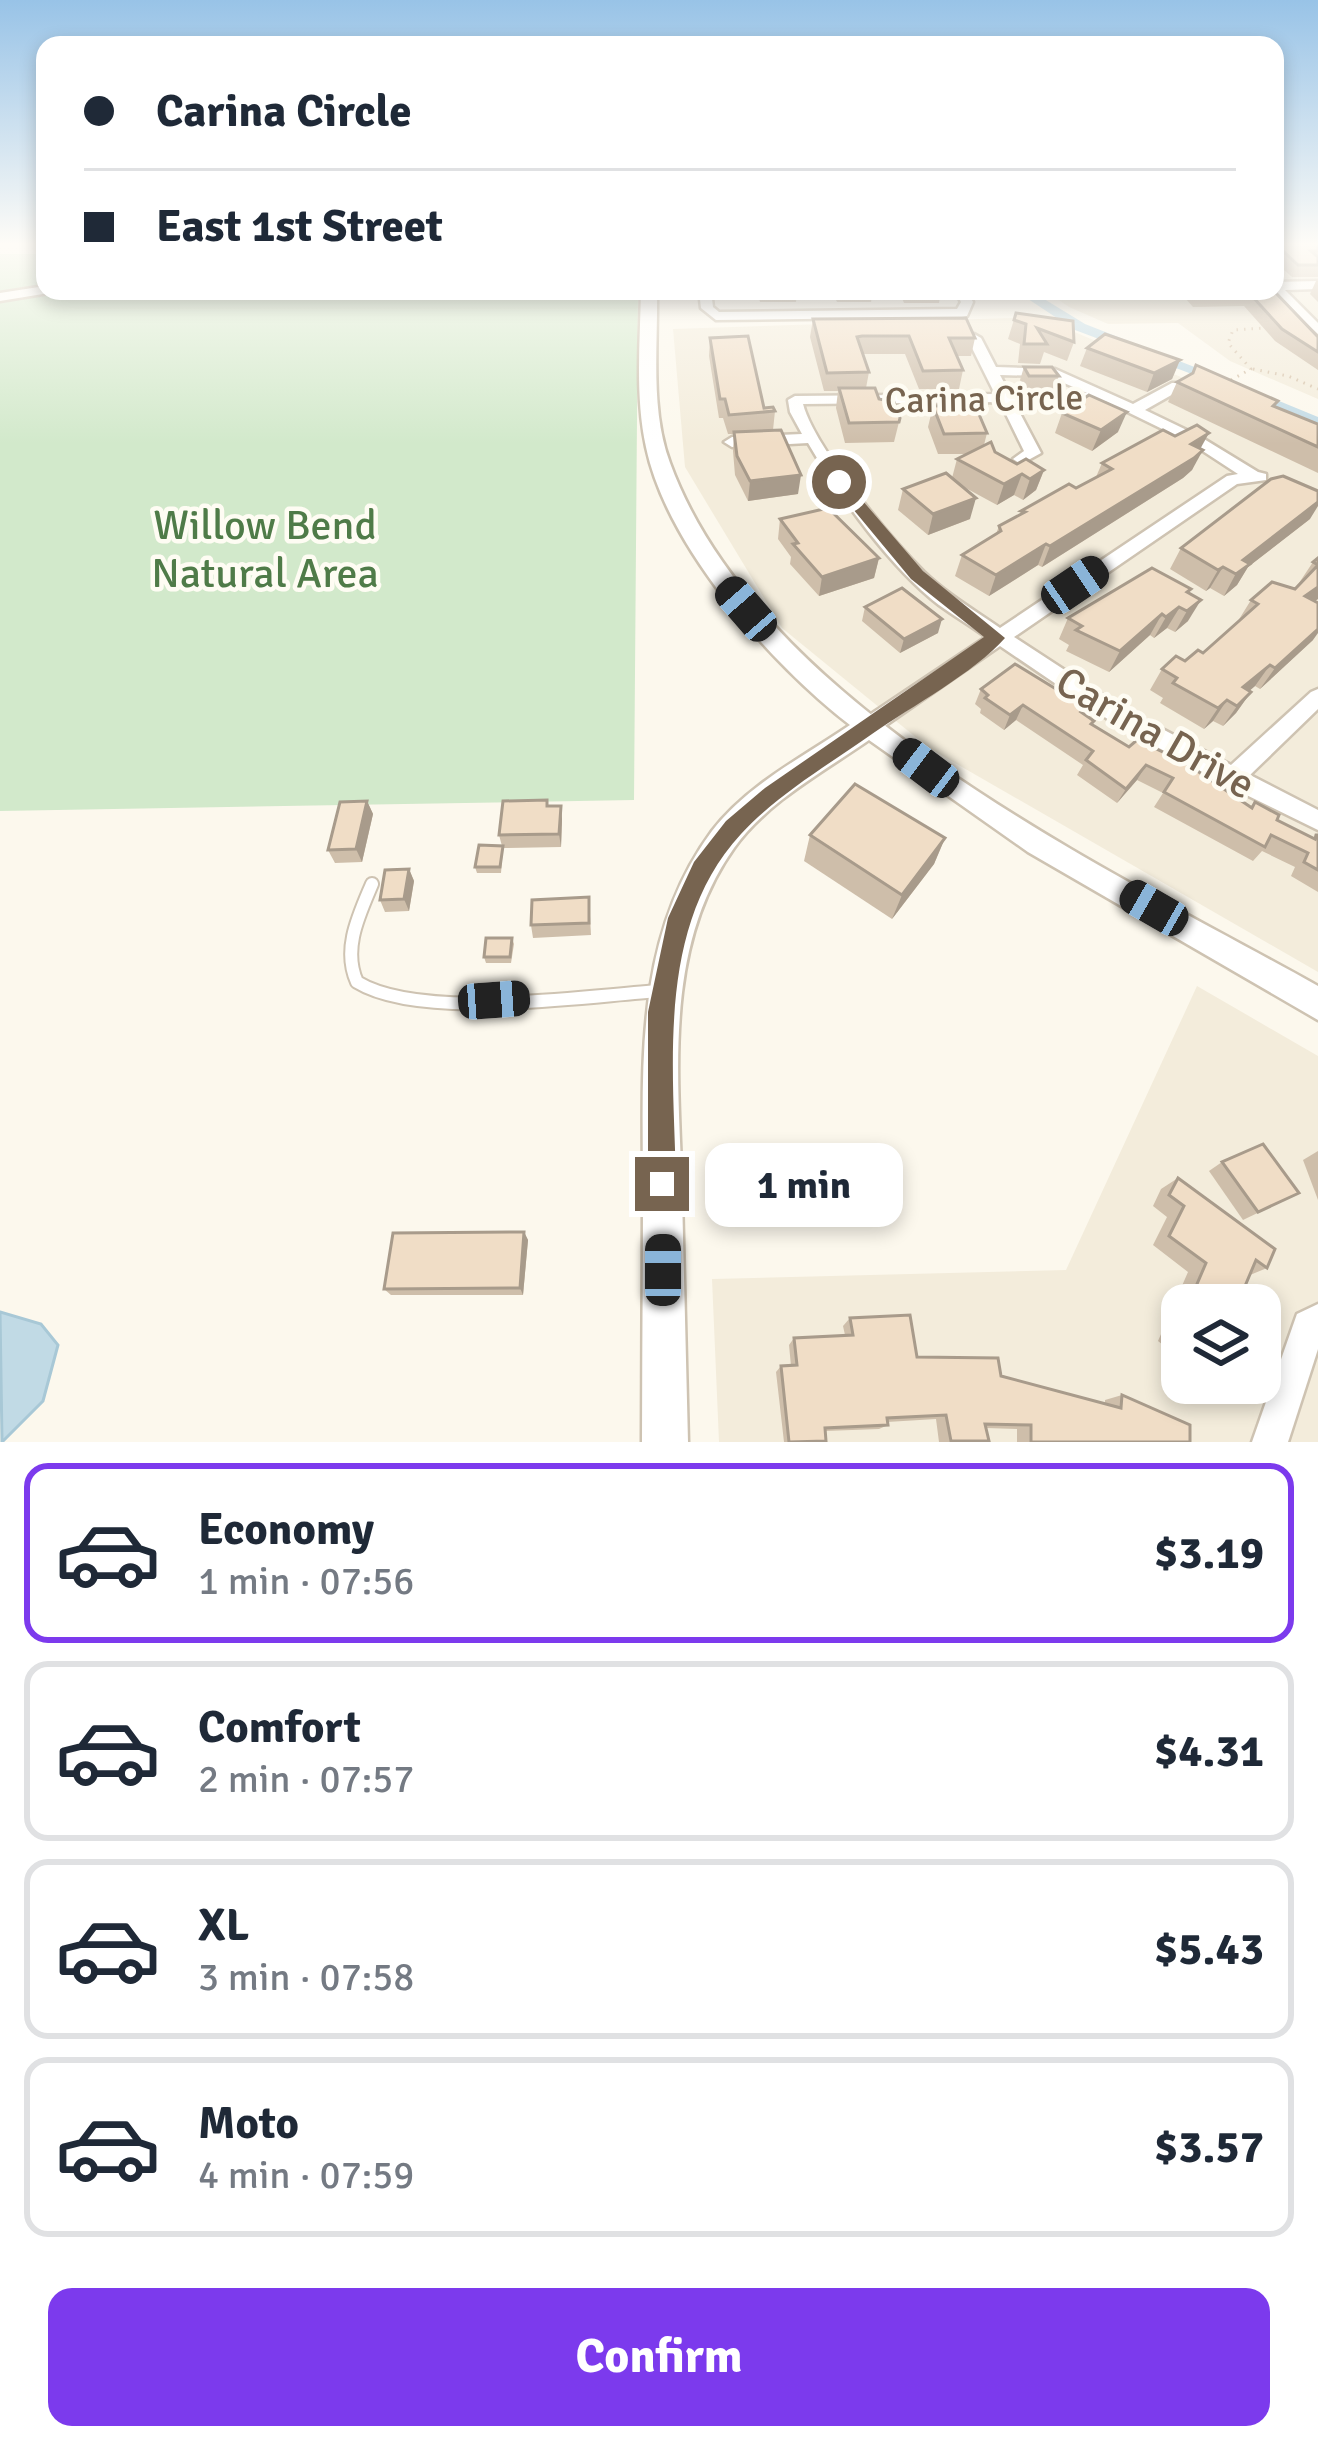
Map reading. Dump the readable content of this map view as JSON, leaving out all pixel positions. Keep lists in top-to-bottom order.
{
  "streets": {
    "street": ["Carina Circle", "Carina Drive"]
  },
  "parks": ["Willow Bend Natural Area"],
  "page": {
    "banner": ["Carina Circle", "East 1st Street"],
    "bubble": "1 min",
    "list": [
      {
        "name": "Economy",
        "note": "1 min · 07:56",
        "value": "$3.19"
      },
      {
        "name": "Comfort",
        "note": "2 min · 07:57",
        "value": "$4.31"
      },
      {
        "name": "XL",
        "note": "3 min · 07:58",
        "value": "$5.43"
      },
      {
        "name": "Moto",
        "note": "4 min · 07:59",
        "value": "$3.57"
      }
    ],
    "buttons": "Confirm"
  }
}
